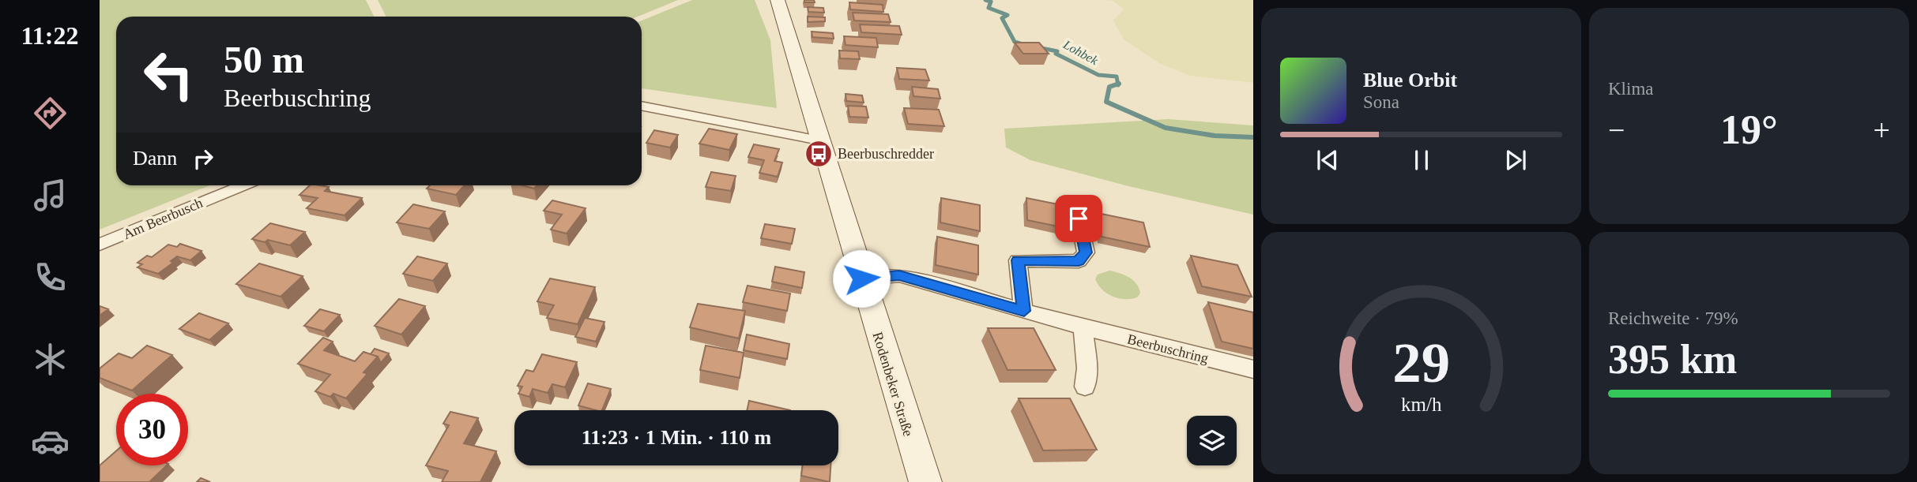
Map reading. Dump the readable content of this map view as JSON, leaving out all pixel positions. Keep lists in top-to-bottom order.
{
  "streets": {
    "street": ["Am Beerbusch", "Beerbuschring", "Rodenbeker Straße"]
  },
  "crossings": [
    ["Beerbuschring", "Rodenbeker Straße"]
  ],
  "water": ["Lohbek"],
  "places": {
    "bus stop": ["Beerbuschredder"]
  },
  "page": {
    "tabs": "11:22",
    "tile": [
      "Klima",
      ["Reichweite · 79%", "395 km"]
    ],
    "turn": ["50 m", "Beerbuschring"],
    "song": ["Blue Orbit", "Sona"],
    "heat": ["−", "19°", "+"],
    "then": "Dann",
    "limit": "30",
    "trip": "11:23 · 1 Min. · 110 m",
    "gauge": ["29", "km/h"]
  }
}
